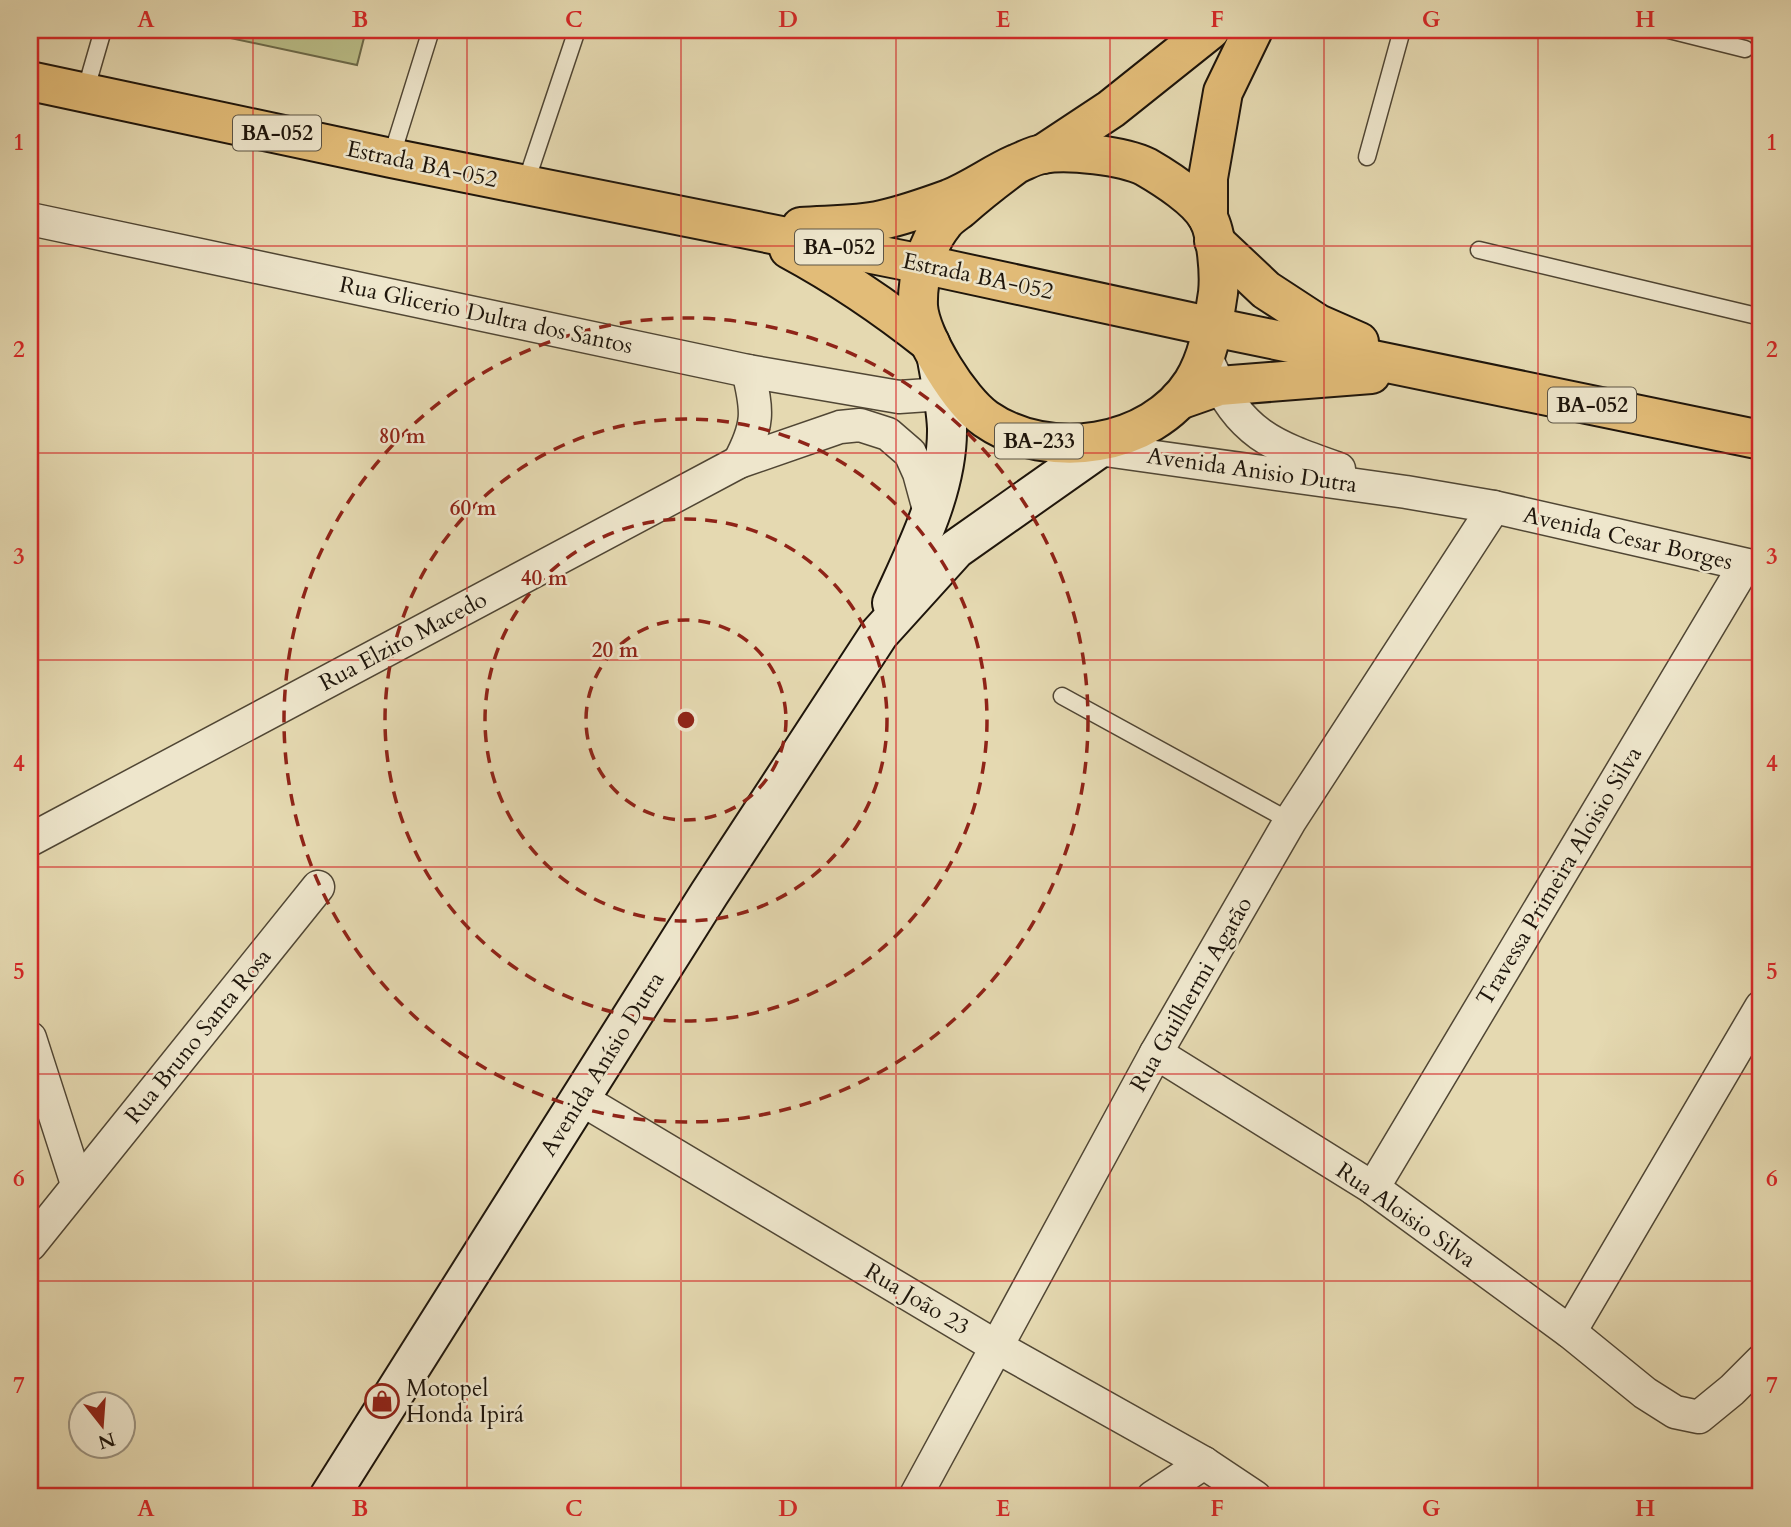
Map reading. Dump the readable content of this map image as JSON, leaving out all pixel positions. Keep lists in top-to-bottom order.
{
  "streets": {
    "main road": [
      "BA-052",
      "Estrada BA-052",
      "BA-233",
      "Avenida Anísio Dutra"
    ],
    "street": [
      "Rua Glicerio Dultra dos Santos",
      "Avenida Anisio Dutra",
      "Avenida Cesar Borges",
      "Rua Elziro Macedo",
      "Travessa Primeira Aloisio Silva",
      "Rua Guilhermi Agatão",
      "Rua Bruno Santa Rosa",
      "Rua Aloisio Silva",
      "Rua João 23"
    ]
  },
  "crossings": [
    ["Estrada BA-052", "BA-233"],
    ["Estrada BA-052", "Avenida Anisio Dutra"],
    ["Rua Glicerio Dultra dos Santos", "BA-233"],
    ["BA-233", "Avenida Anisio Dutra"],
    ["Avenida Anisio Dutra", "Avenida Cesar Borges"],
    ["Avenida Anisio Dutra", "Rua Guilhermi Agatão"],
    ["Avenida Cesar Borges", "Travessa Primeira Aloisio Silva"],
    ["Avenida Cesar Borges", "Rua Guilhermi Agatão"],
    ["Travessa Primeira Aloisio Silva", "Rua Aloisio Silva"],
    ["Rua Guilhermi Agatão", "Rua Aloisio Silva"],
    ["Rua Guilhermi Agatão", "Rua João 23"],
    ["Avenida Anísio Dutra", "Rua João 23"]
  ],
  "places": {
    "shop": ["Motopel Honda Ipirá"]
  },
  "north": "bottom",
  "grid": {
    "columns": [
      "A",
      "B",
      "C",
      "D",
      "E",
      "F",
      "G",
      "H"
    ],
    "rows": [
      "1",
      "2",
      "3",
      "4",
      "5",
      "6",
      "7"
    ]
  },
  "rings": [
    "80 m",
    "60 m",
    "40 m",
    "20 m"
  ]
}
